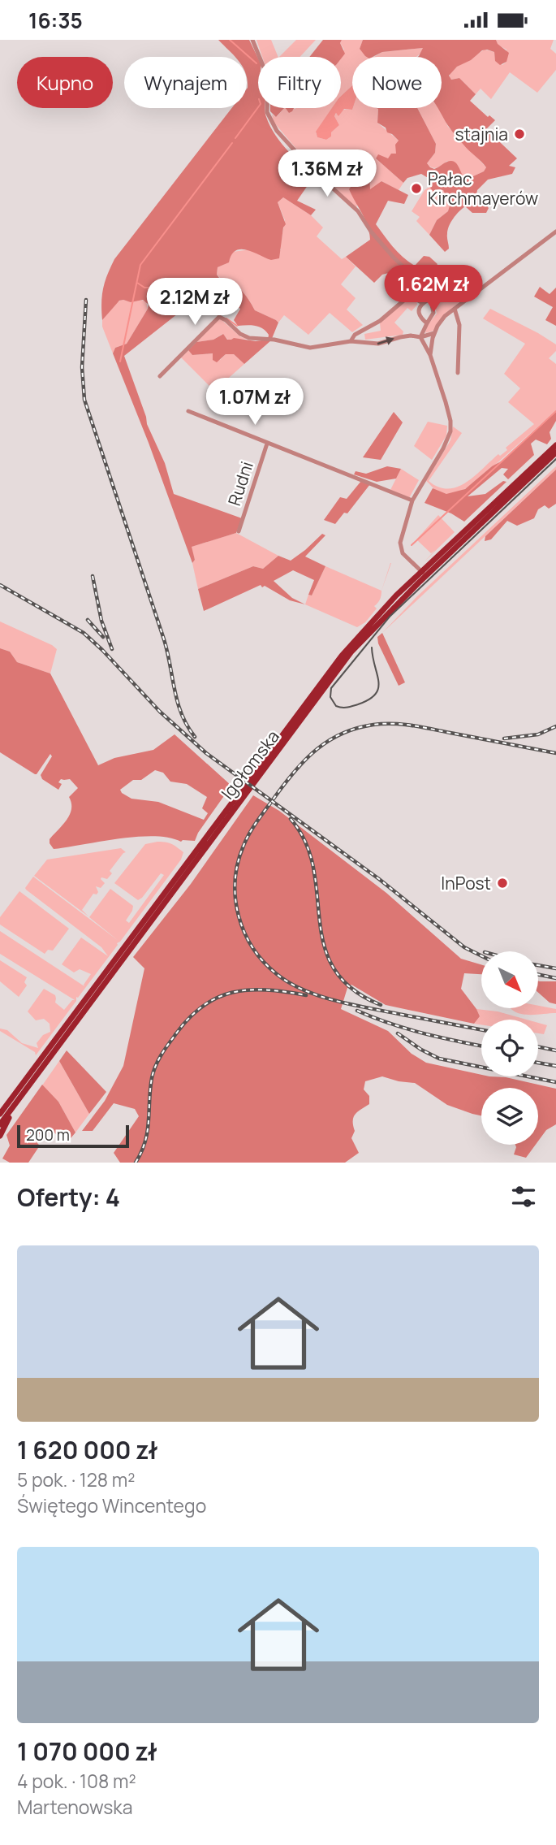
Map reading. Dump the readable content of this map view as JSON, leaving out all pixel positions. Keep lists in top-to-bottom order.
{
  "streets": {
    "main road": ["Igołomska"],
    "street": ["Rudni"]
  },
  "places": ["stajnia", "Pałac Kirchmayerów", "InPost"],
  "scale_bar": "200 m",
  "north": "bottom right",
  "page": {
    "status": "16:35",
    "chip": [
      "Kupno",
      "Wynajem",
      "Filtry",
      "Nowe"
    ],
    "price": [
      "1.36M zł",
      "1.62M zł",
      "2.12M zł",
      "1.07M zł"
    ],
    "scale": "200 m",
    "heading": "Oferty: 4",
    "list": [
      {
        "name": "1 620 000 zł",
        "note": "5 pok. · 128 m² · Świętego Wincentego"
      },
      {
        "name": "1 070 000 zł",
        "note": "4 pok. · 108 m² · Martenowska"
      }
    ]
  }
}
